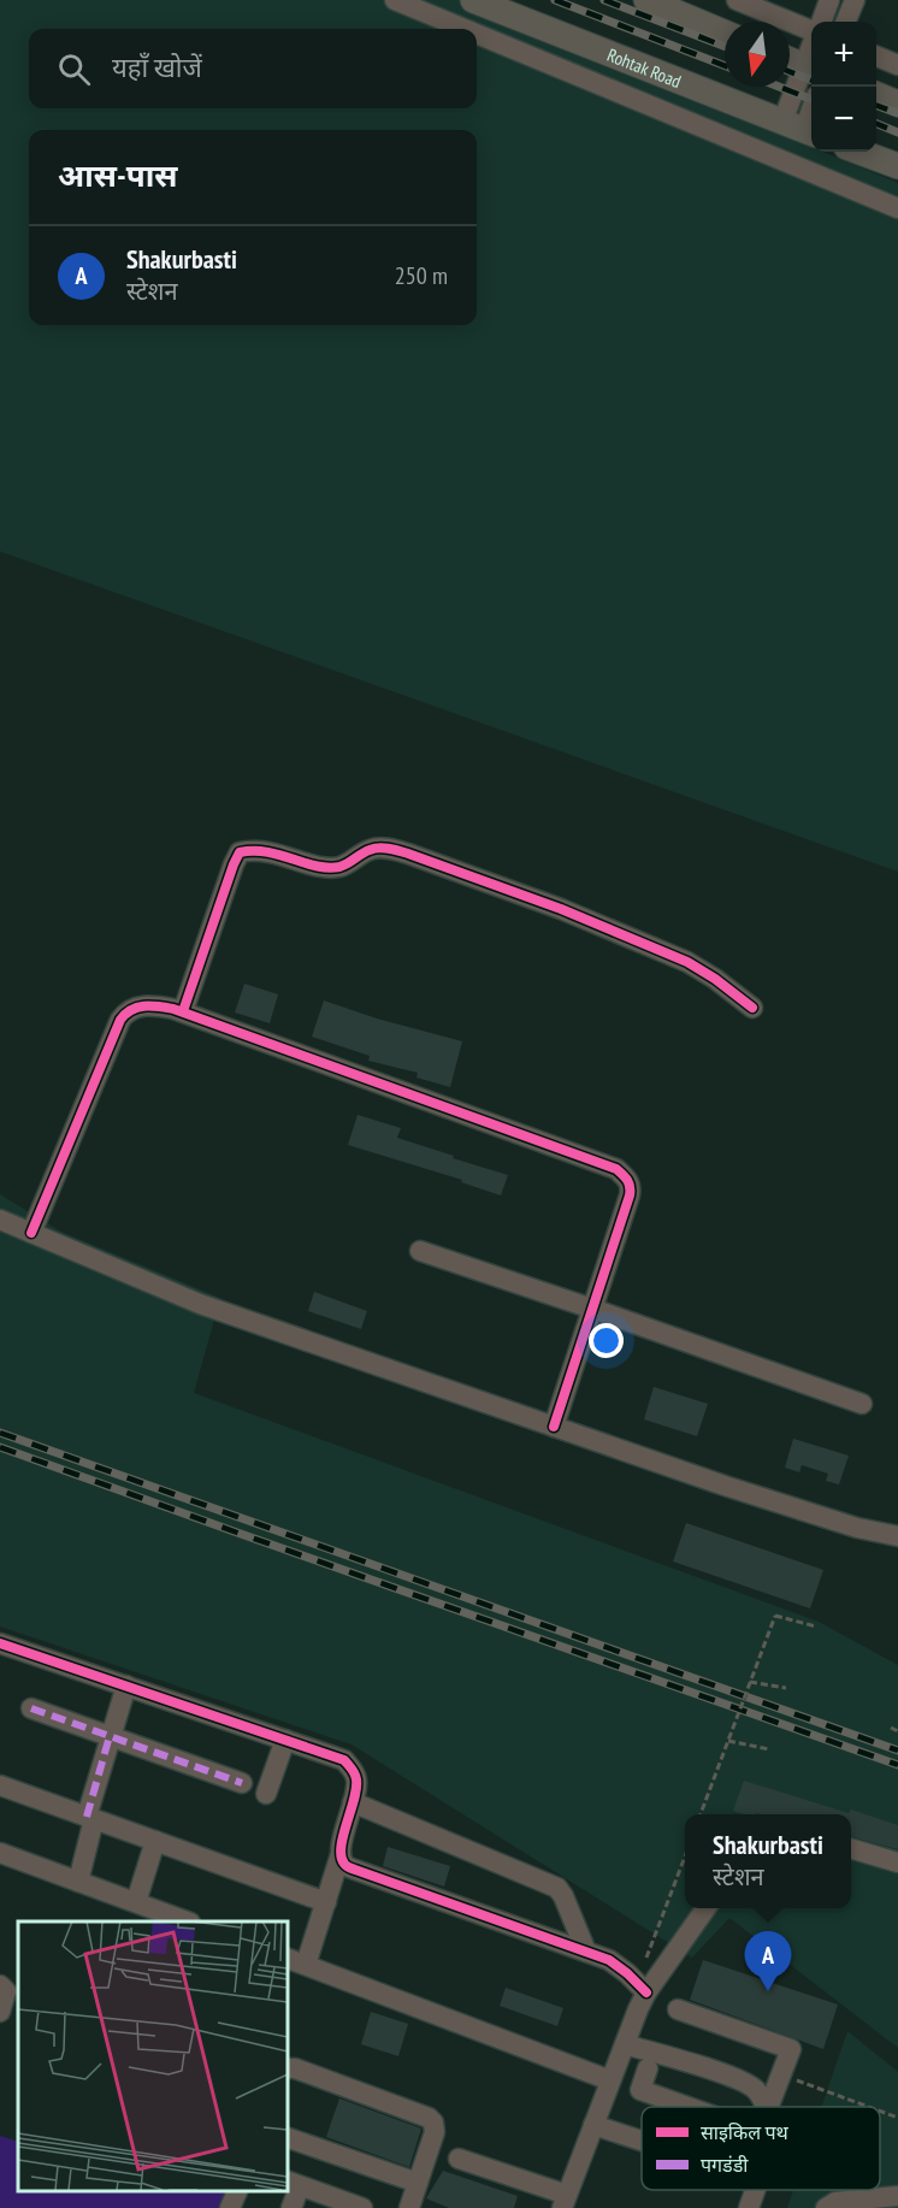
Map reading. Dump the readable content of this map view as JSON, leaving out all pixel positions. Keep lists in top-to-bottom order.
{
  "streets": {
    "main road": ["Rohtak Road"]
  },
  "legend": ["साइकिल पथ", "पगडंडी"],
  "north": "bottom",
  "page": {
    "map_buttons": ["+", "−"],
    "search": "यहाँ खोजें",
    "heading": "आस-पास",
    "list": [
      {
        "mark": "A",
        "name": "Shakurbasti",
        "note": "स्टेशन",
        "value": "250 m"
      }
    ],
    "popup": ["Shakurbasti", "स्टेशन"],
    "pins": "A"
  }
}
